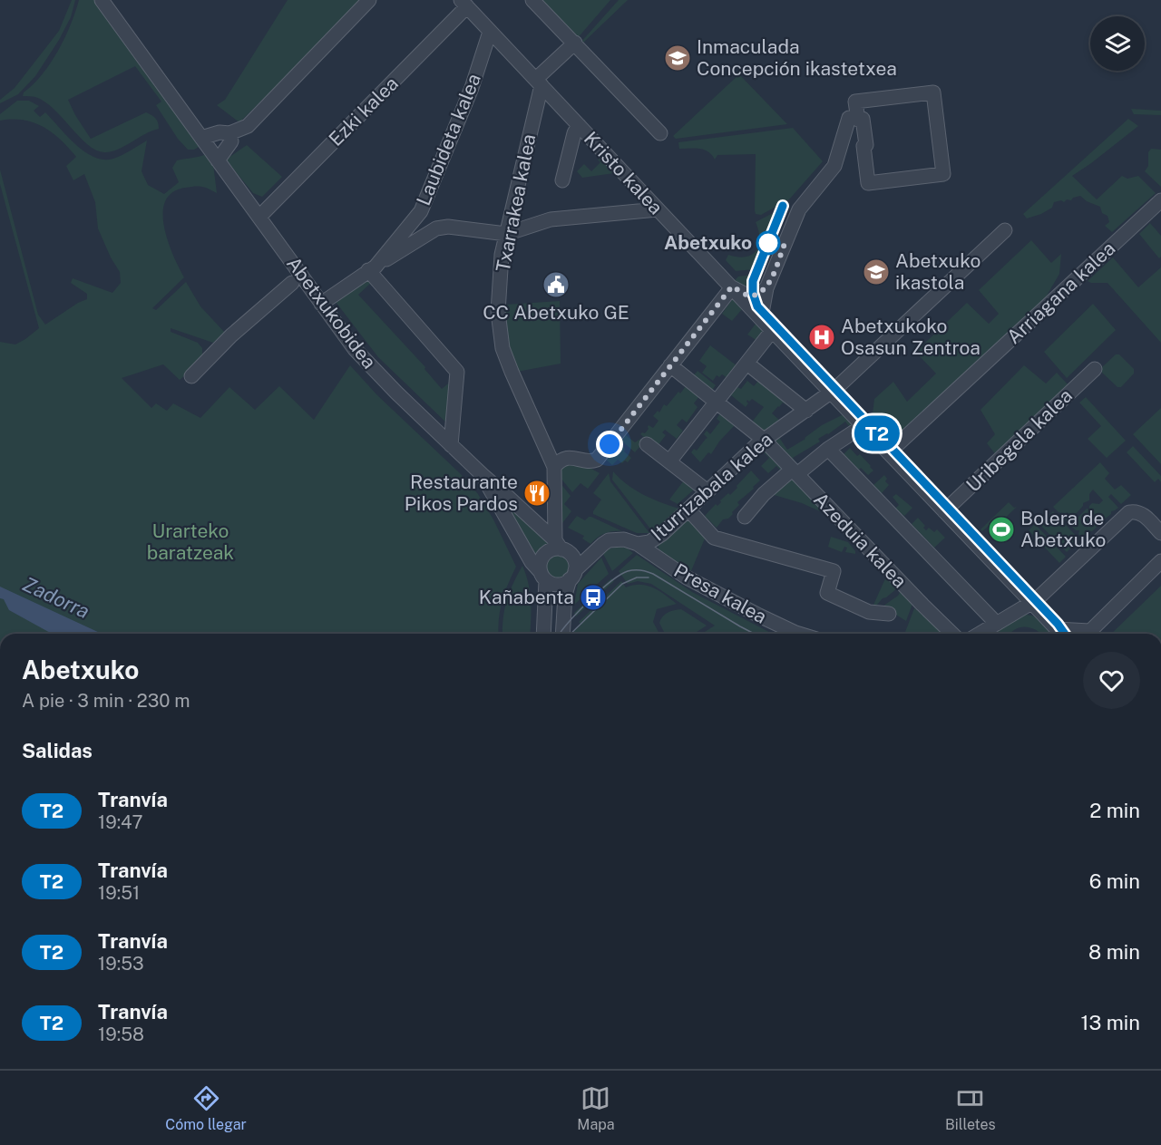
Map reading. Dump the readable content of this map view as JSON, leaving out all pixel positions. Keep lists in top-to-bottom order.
{
  "streets": {
    "street": [
      "Ezki kalea",
      "Laubideta kalea",
      "Kristo kalea",
      "Txarrakea kalea",
      "Arriagana kalea",
      "Abetxukobidea",
      "Uribegela kalea",
      "Iturrizabala kalea",
      "Azeduia kalea",
      "Presa kalea"
    ]
  },
  "crossings": [
    ["Ezki kalea", "Kristo kalea"],
    ["Ezki kalea", "Abetxukobidea"],
    ["Laubideta kalea", "Kristo kalea"],
    ["Laubideta kalea", "Abetxukobidea"],
    ["Kristo kalea", "Txarrakea kalea"],
    ["Kristo kalea", "Arriagana kalea"],
    ["Kristo kalea", "Uribegela kalea"],
    ["Kristo kalea", "Iturrizabala kalea"],
    ["Txarrakea kalea", "Abetxukobidea"],
    ["Txarrakea kalea", "Presa kalea"],
    ["Abetxukobidea", "Presa kalea"],
    ["Iturrizabala kalea", "Azeduia kalea"],
    ["Iturrizabala kalea", "Presa kalea"]
  ],
  "water": ["Zadorra"],
  "parks": ["Urarteko baratzeak"],
  "places": {
    "school or university": ["Inmaculada Concepción ikastetxea", "Abetxuko ikastola"],
    "other": ["Abetxuko"],
    "public building": ["CC Abetxuko GE"],
    "hospital": ["Abetxukoko Osasun Zentroa"],
    "restaurant": ["Restaurante Pikos Pardos"],
    "sports": ["Bolera de Abetxuko"],
    "bus stop": ["Kañabenta"]
  },
  "lines": ["tram line T2"],
  "page": {
    "on_map": "T2",
    "heading": [
      ["Abetxuko", "A pie · 3 min · 230 m"],
      "Salidas"
    ],
    "list": [
      {
        "mark": "T2",
        "name": "Tranvía",
        "note": "19:47",
        "value": "2 min"
      },
      {
        "mark": "T2",
        "name": "Tranvía",
        "note": "19:51",
        "value": "6 min"
      },
      {
        "mark": "T2",
        "name": "Tranvía",
        "note": "19:53",
        "value": "8 min"
      },
      {
        "mark": "T2",
        "name": "Tranvía",
        "note": "19:58",
        "value": "13 min"
      }
    ],
    "tabs": ["Cómo llegar", "Mapa", "Billetes"]
  }
}
